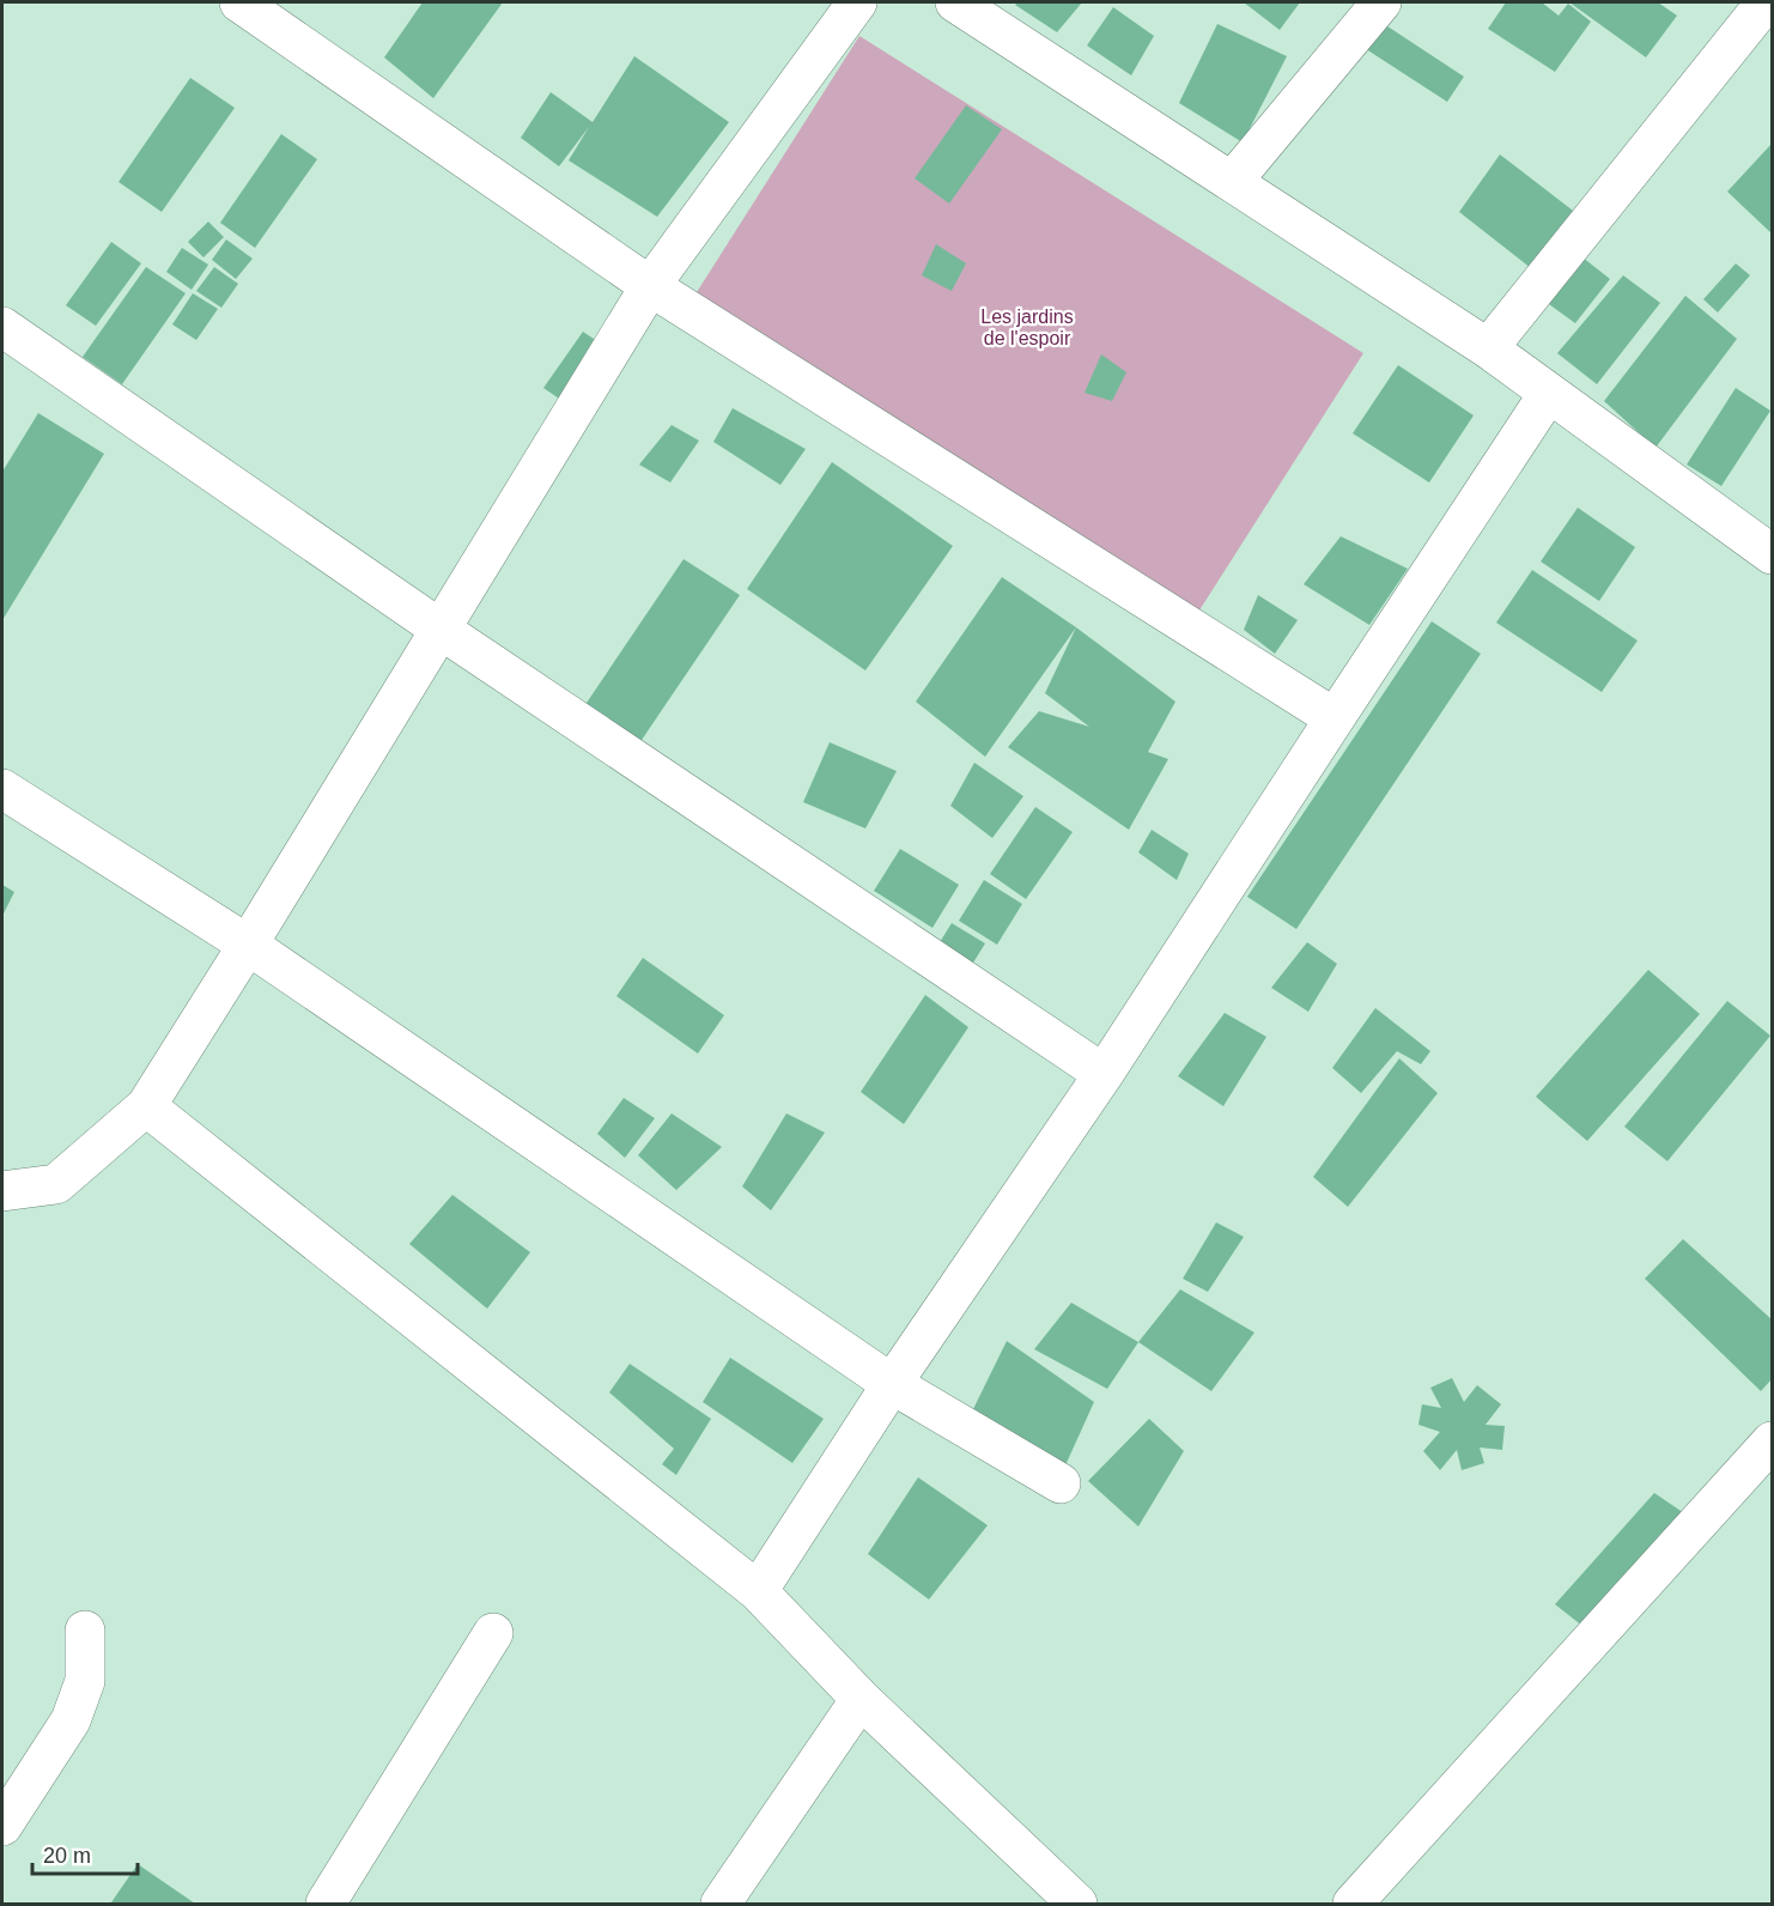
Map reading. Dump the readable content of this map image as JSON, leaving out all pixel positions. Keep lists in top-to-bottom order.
{
  "parks": ["Les jardins de l'espoir"],
  "scale_bar": "20 m"
}
